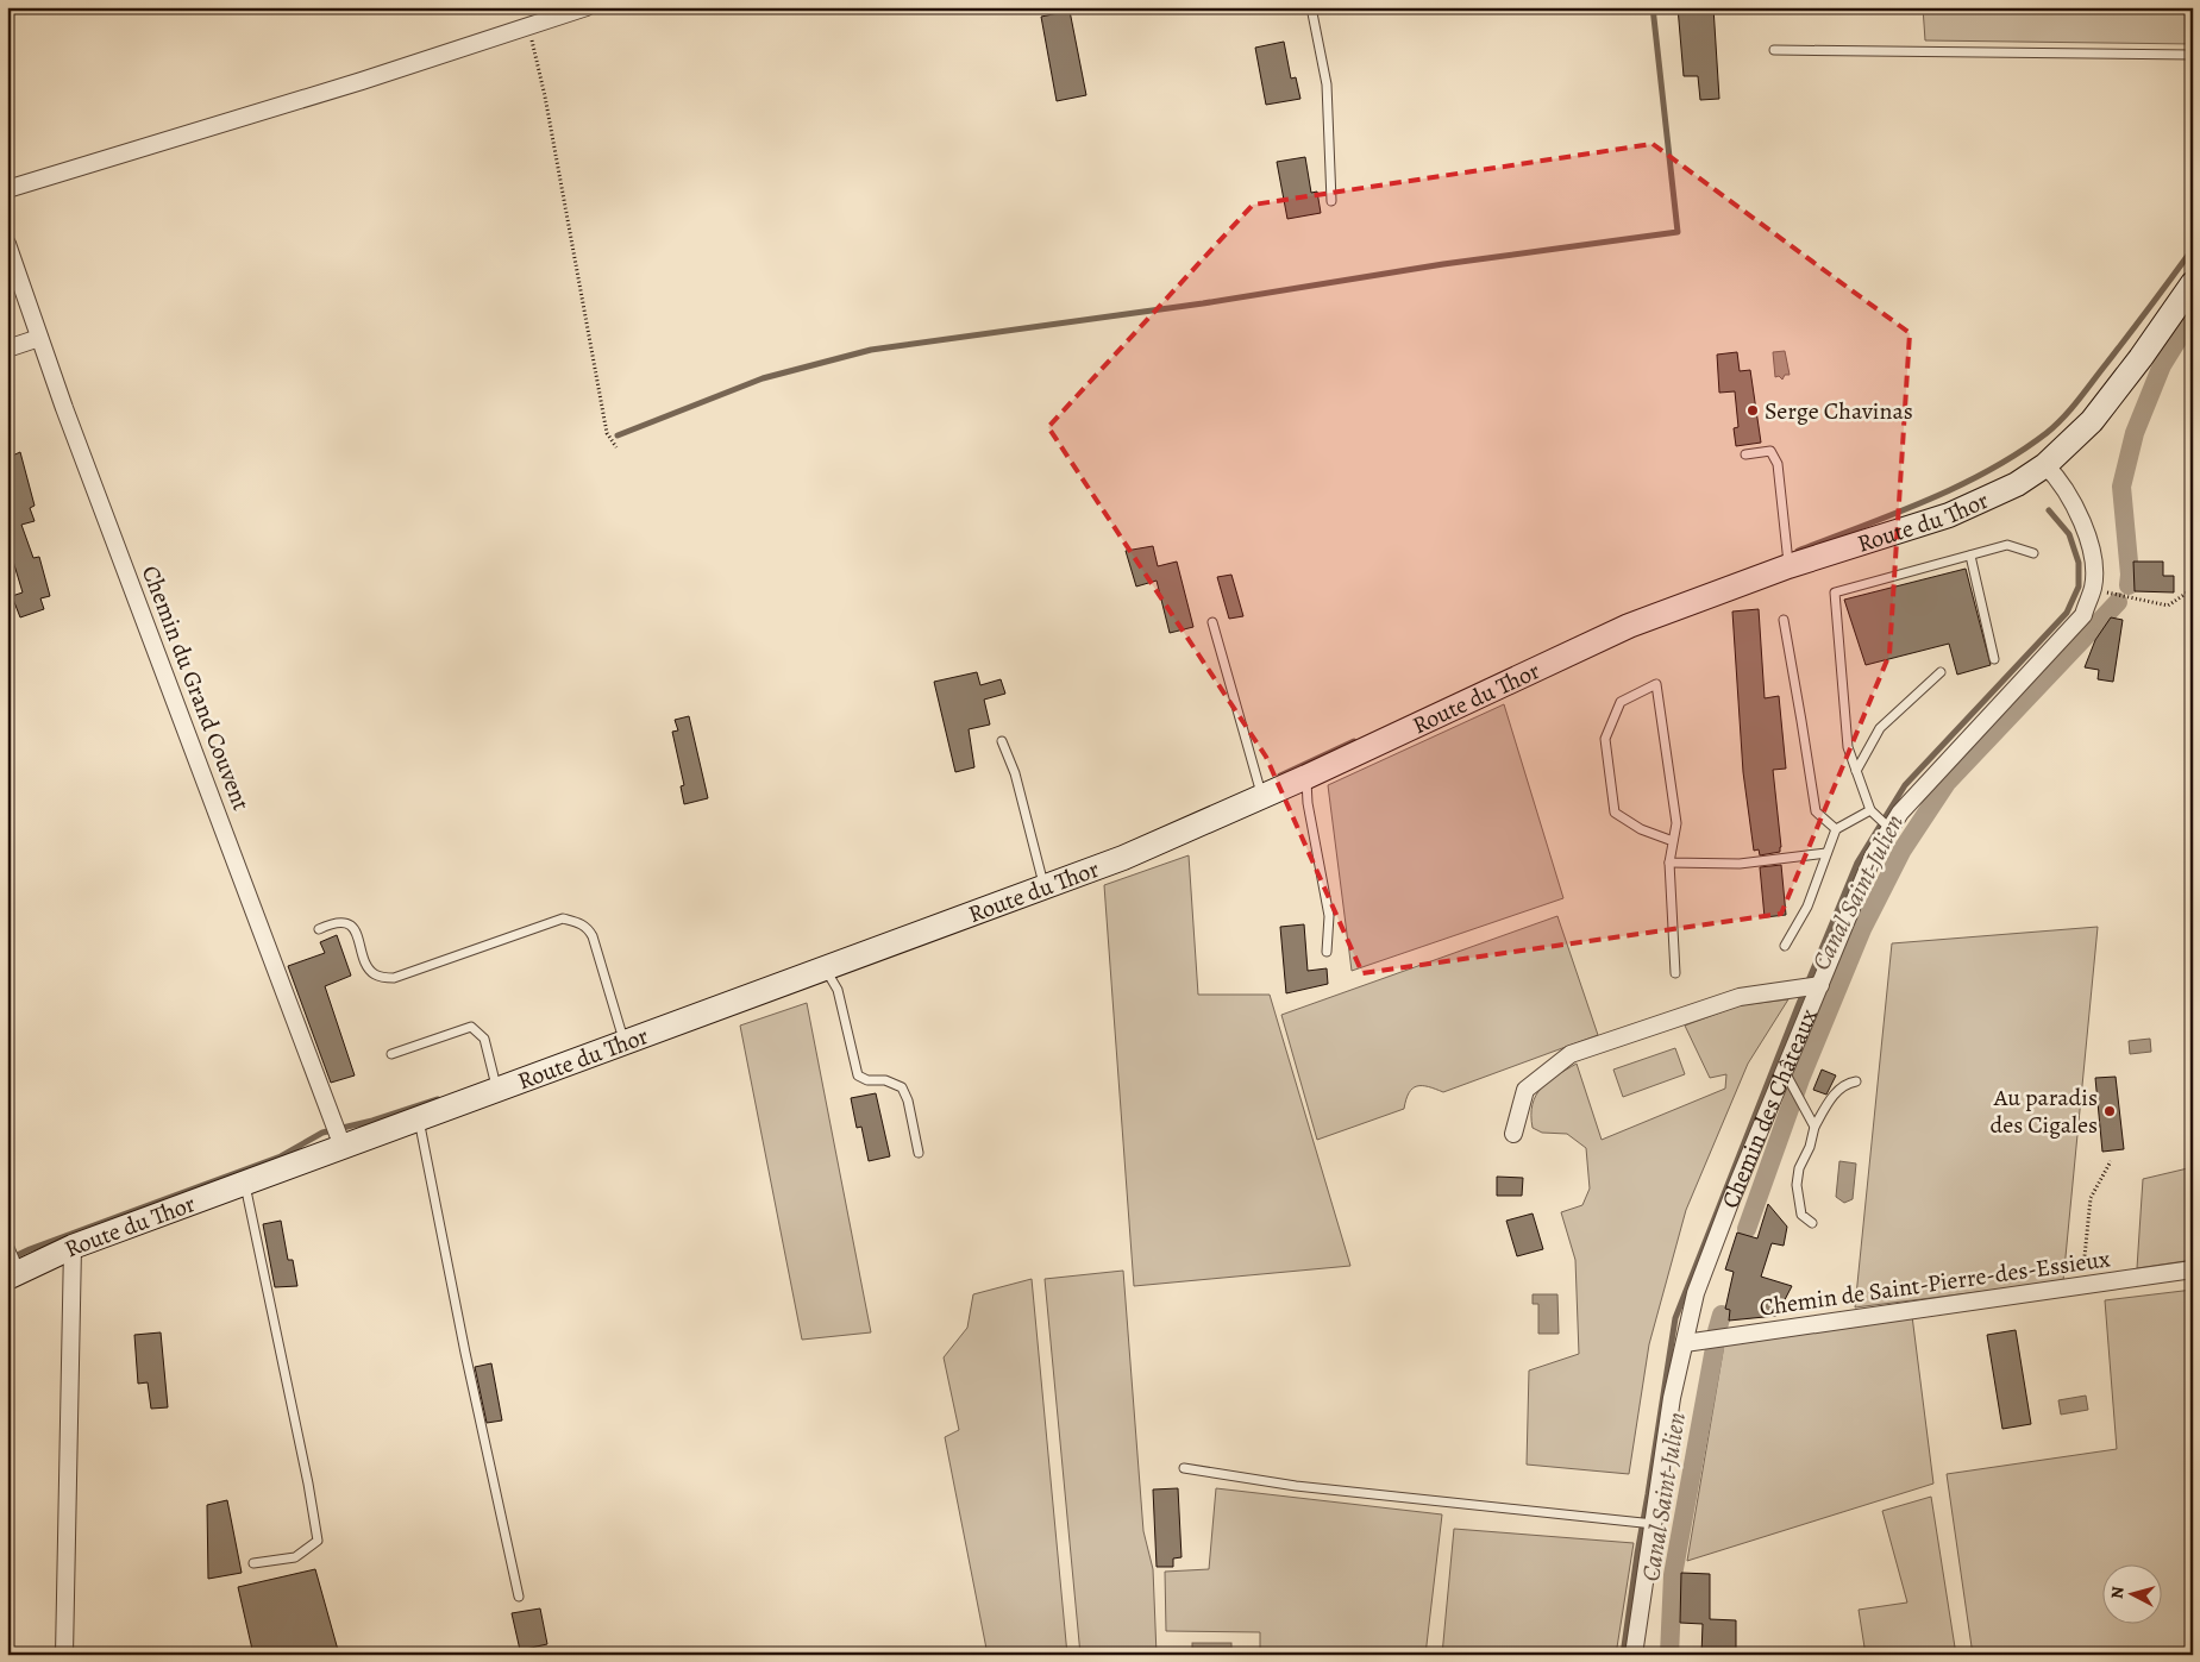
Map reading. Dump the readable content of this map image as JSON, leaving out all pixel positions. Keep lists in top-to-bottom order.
{
  "streets": {
    "street": [
      "Route du Thor",
      "Chemin du Grand Couvent",
      "Chemin des Châteaux",
      "Chemin de Saint-Pierre-des-Essieux"
    ]
  },
  "crossings": [
    ["Route du Thor", "Chemin du Grand Couvent"],
    ["Route du Thor", "Chemin des Châteaux"],
    ["Chemin des Châteaux", "Chemin de Saint-Pierre-des-Essieux"]
  ],
  "water": ["Canal Saint-Julien"],
  "places": ["Serge Chavinas", "Au paradis des Cigales"],
  "north": "left"
}
